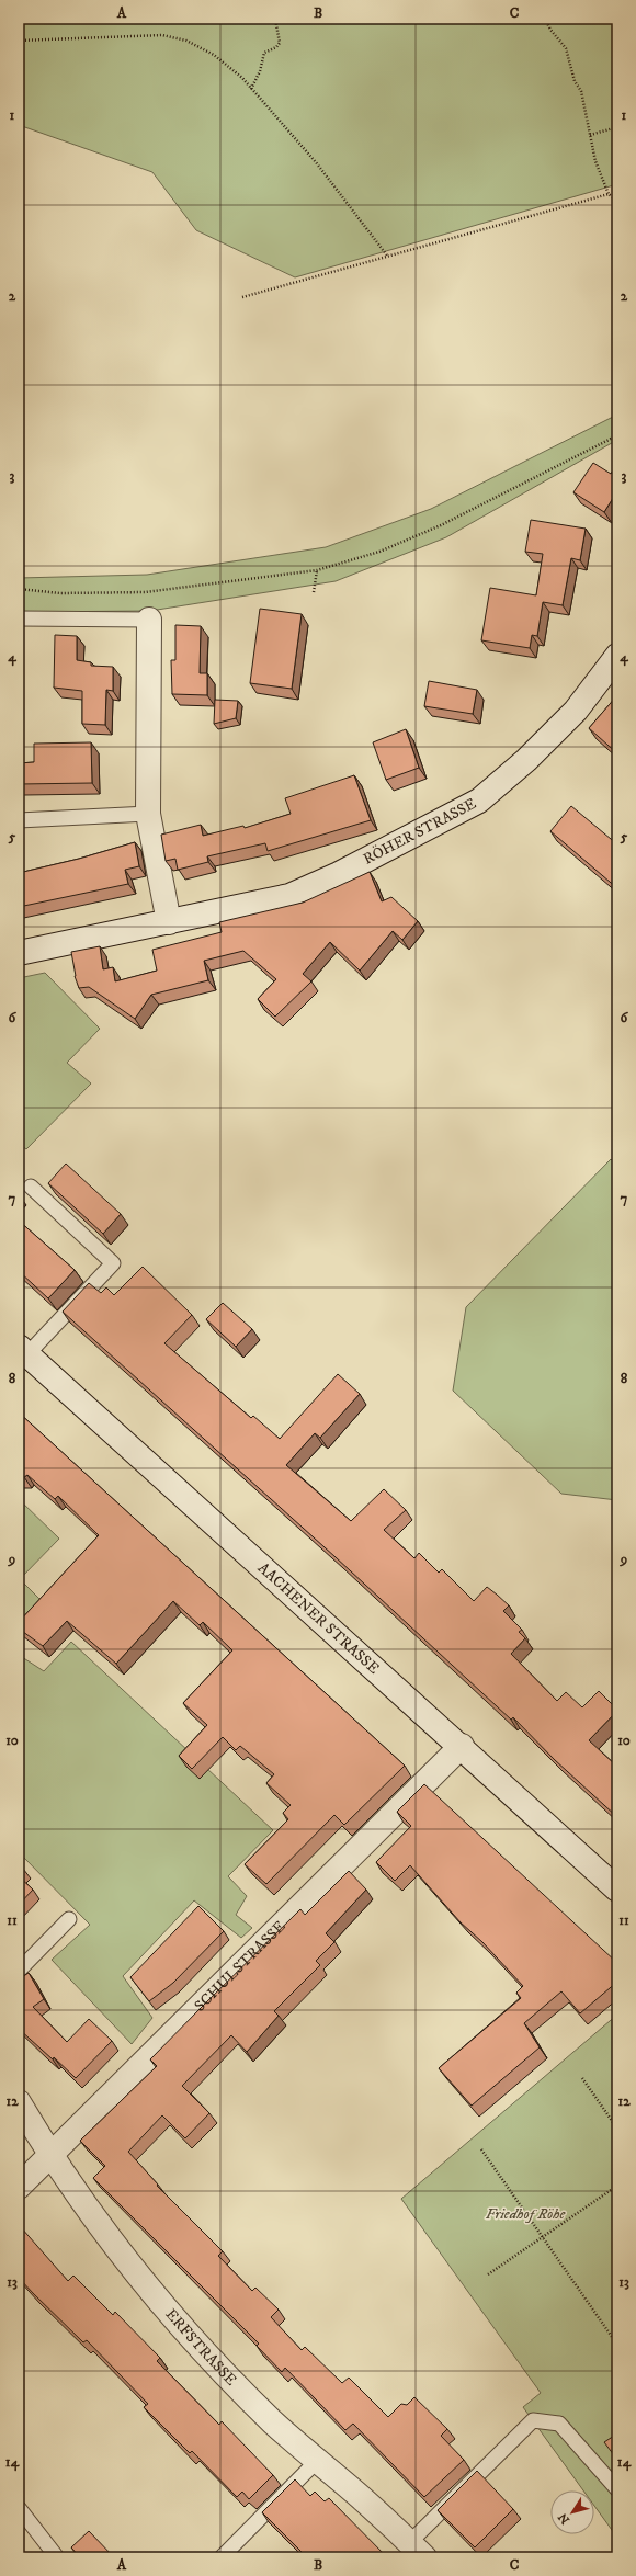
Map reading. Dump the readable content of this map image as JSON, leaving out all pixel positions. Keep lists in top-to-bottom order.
{
  "streets": {
    "street": [
      "RÖHER STRASSE",
      "AACHENER STRASSE",
      "SCHULSTRASSE",
      "ERFSTRASSE"
    ]
  },
  "crossings": [
    ["AACHENER STRASSE", "SCHULSTRASSE"],
    ["SCHULSTRASSE", "ERFSTRASSE"]
  ],
  "parks": ["Friedhof Röhe"],
  "north": "bottom left",
  "grid": {
    "columns": ["A", "B", "C"],
    "rows": [
      "1",
      "2",
      "3",
      "4",
      "5",
      "6",
      "7",
      "8",
      "9",
      "10",
      "11",
      "12",
      "13",
      "14"
    ]
  }
}
